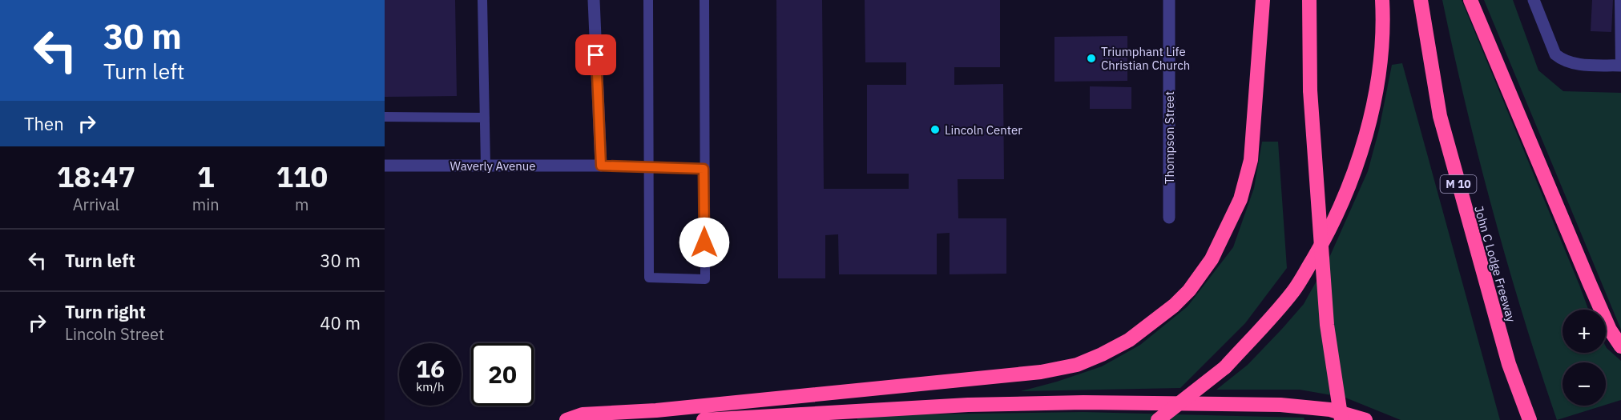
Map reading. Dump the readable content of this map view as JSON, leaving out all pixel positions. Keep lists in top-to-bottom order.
{
  "streets": {
    "highway": ["M 10", "John C Lodge Freeway"],
    "street": ["Thompson Street", "Waverly Avenue"]
  },
  "places": ["Triumphant Life Christian Church", "Lincoln Center"],
  "page": {
    "turn": ["30 m", "Turn left"],
    "then": "Then",
    "eta": [
      "18:47",
      "Arrival",
      "1",
      "min",
      "110",
      "m"
    ],
    "list": [
      {
        "name": "Turn left",
        "value": "30 m"
      },
      {
        "name": "Turn right",
        "note": "Lincoln Street",
        "value": "40 m"
      }
    ],
    "map_buttons": ["+", "−"],
    "speed": "16 km/h",
    "limit": "20"
  }
}
